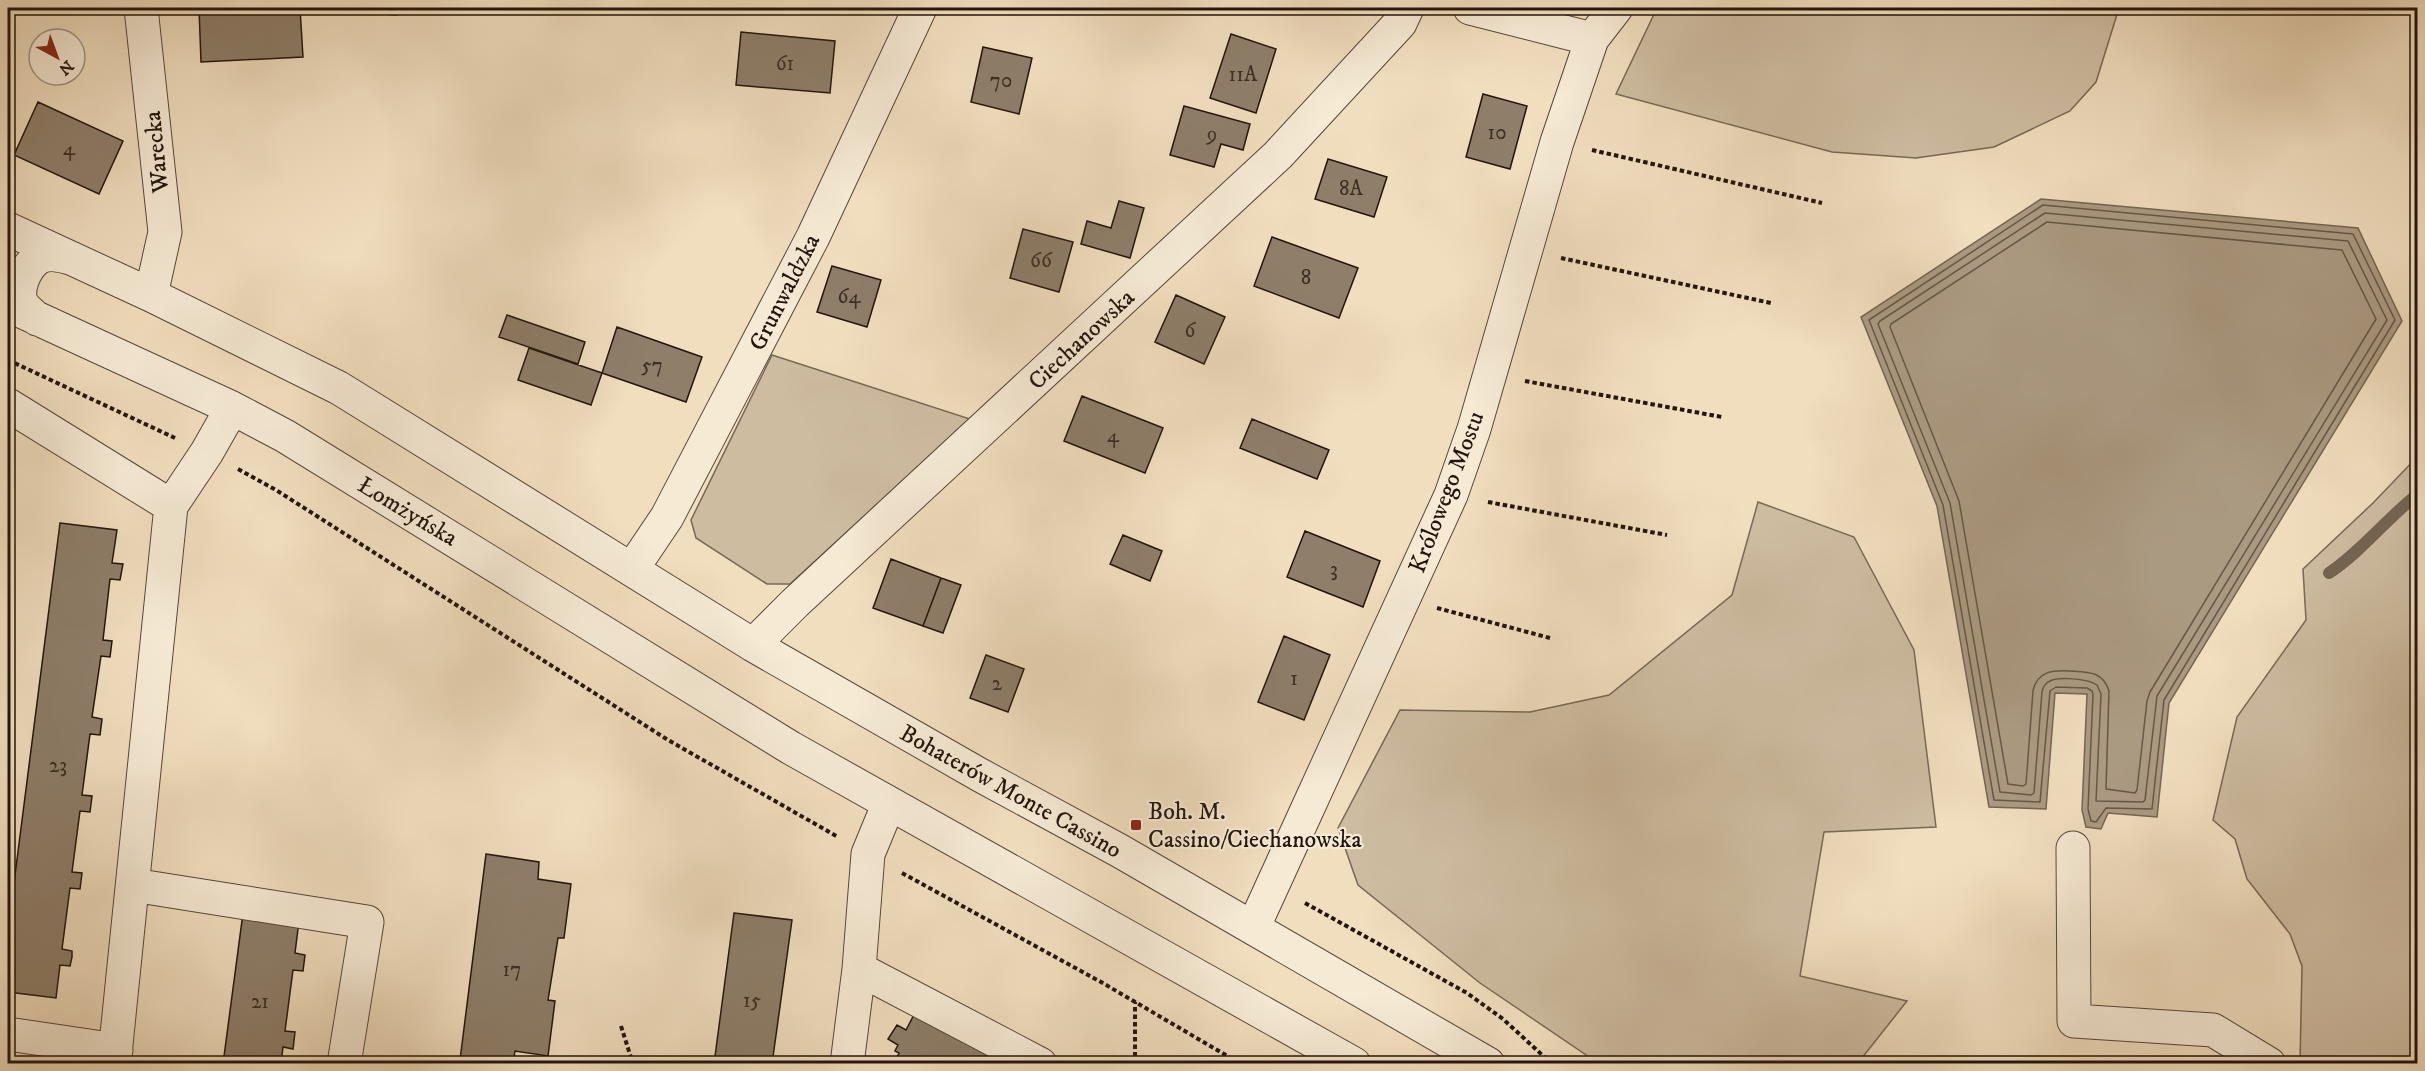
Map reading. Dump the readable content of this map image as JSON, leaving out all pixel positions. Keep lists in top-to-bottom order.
{
  "streets": {
    "street": [
      "Warecka",
      "Grunwaldzka",
      "Ciechanowska",
      "Królowego Mostu",
      "Łomżyńska",
      "Bohaterów Monte Cassino"
    ]
  },
  "crossings": [
    ["Ciechanowska", "Bohaterów Monte Cassino"],
    ["Królowego Mostu", "Bohaterów Monte Cassino"]
  ],
  "places": {
    "transit": ["Boh. M. Cassino/Ciechanowska"]
  },
  "house_numbers": [
    "61",
    "11A",
    "70",
    "10",
    "9",
    "4",
    "8A",
    "66",
    "8",
    "64",
    "6",
    "57",
    "4",
    "3",
    "1",
    "2",
    "23",
    "17",
    "15",
    "21"
  ],
  "north": "bottom right"
}
